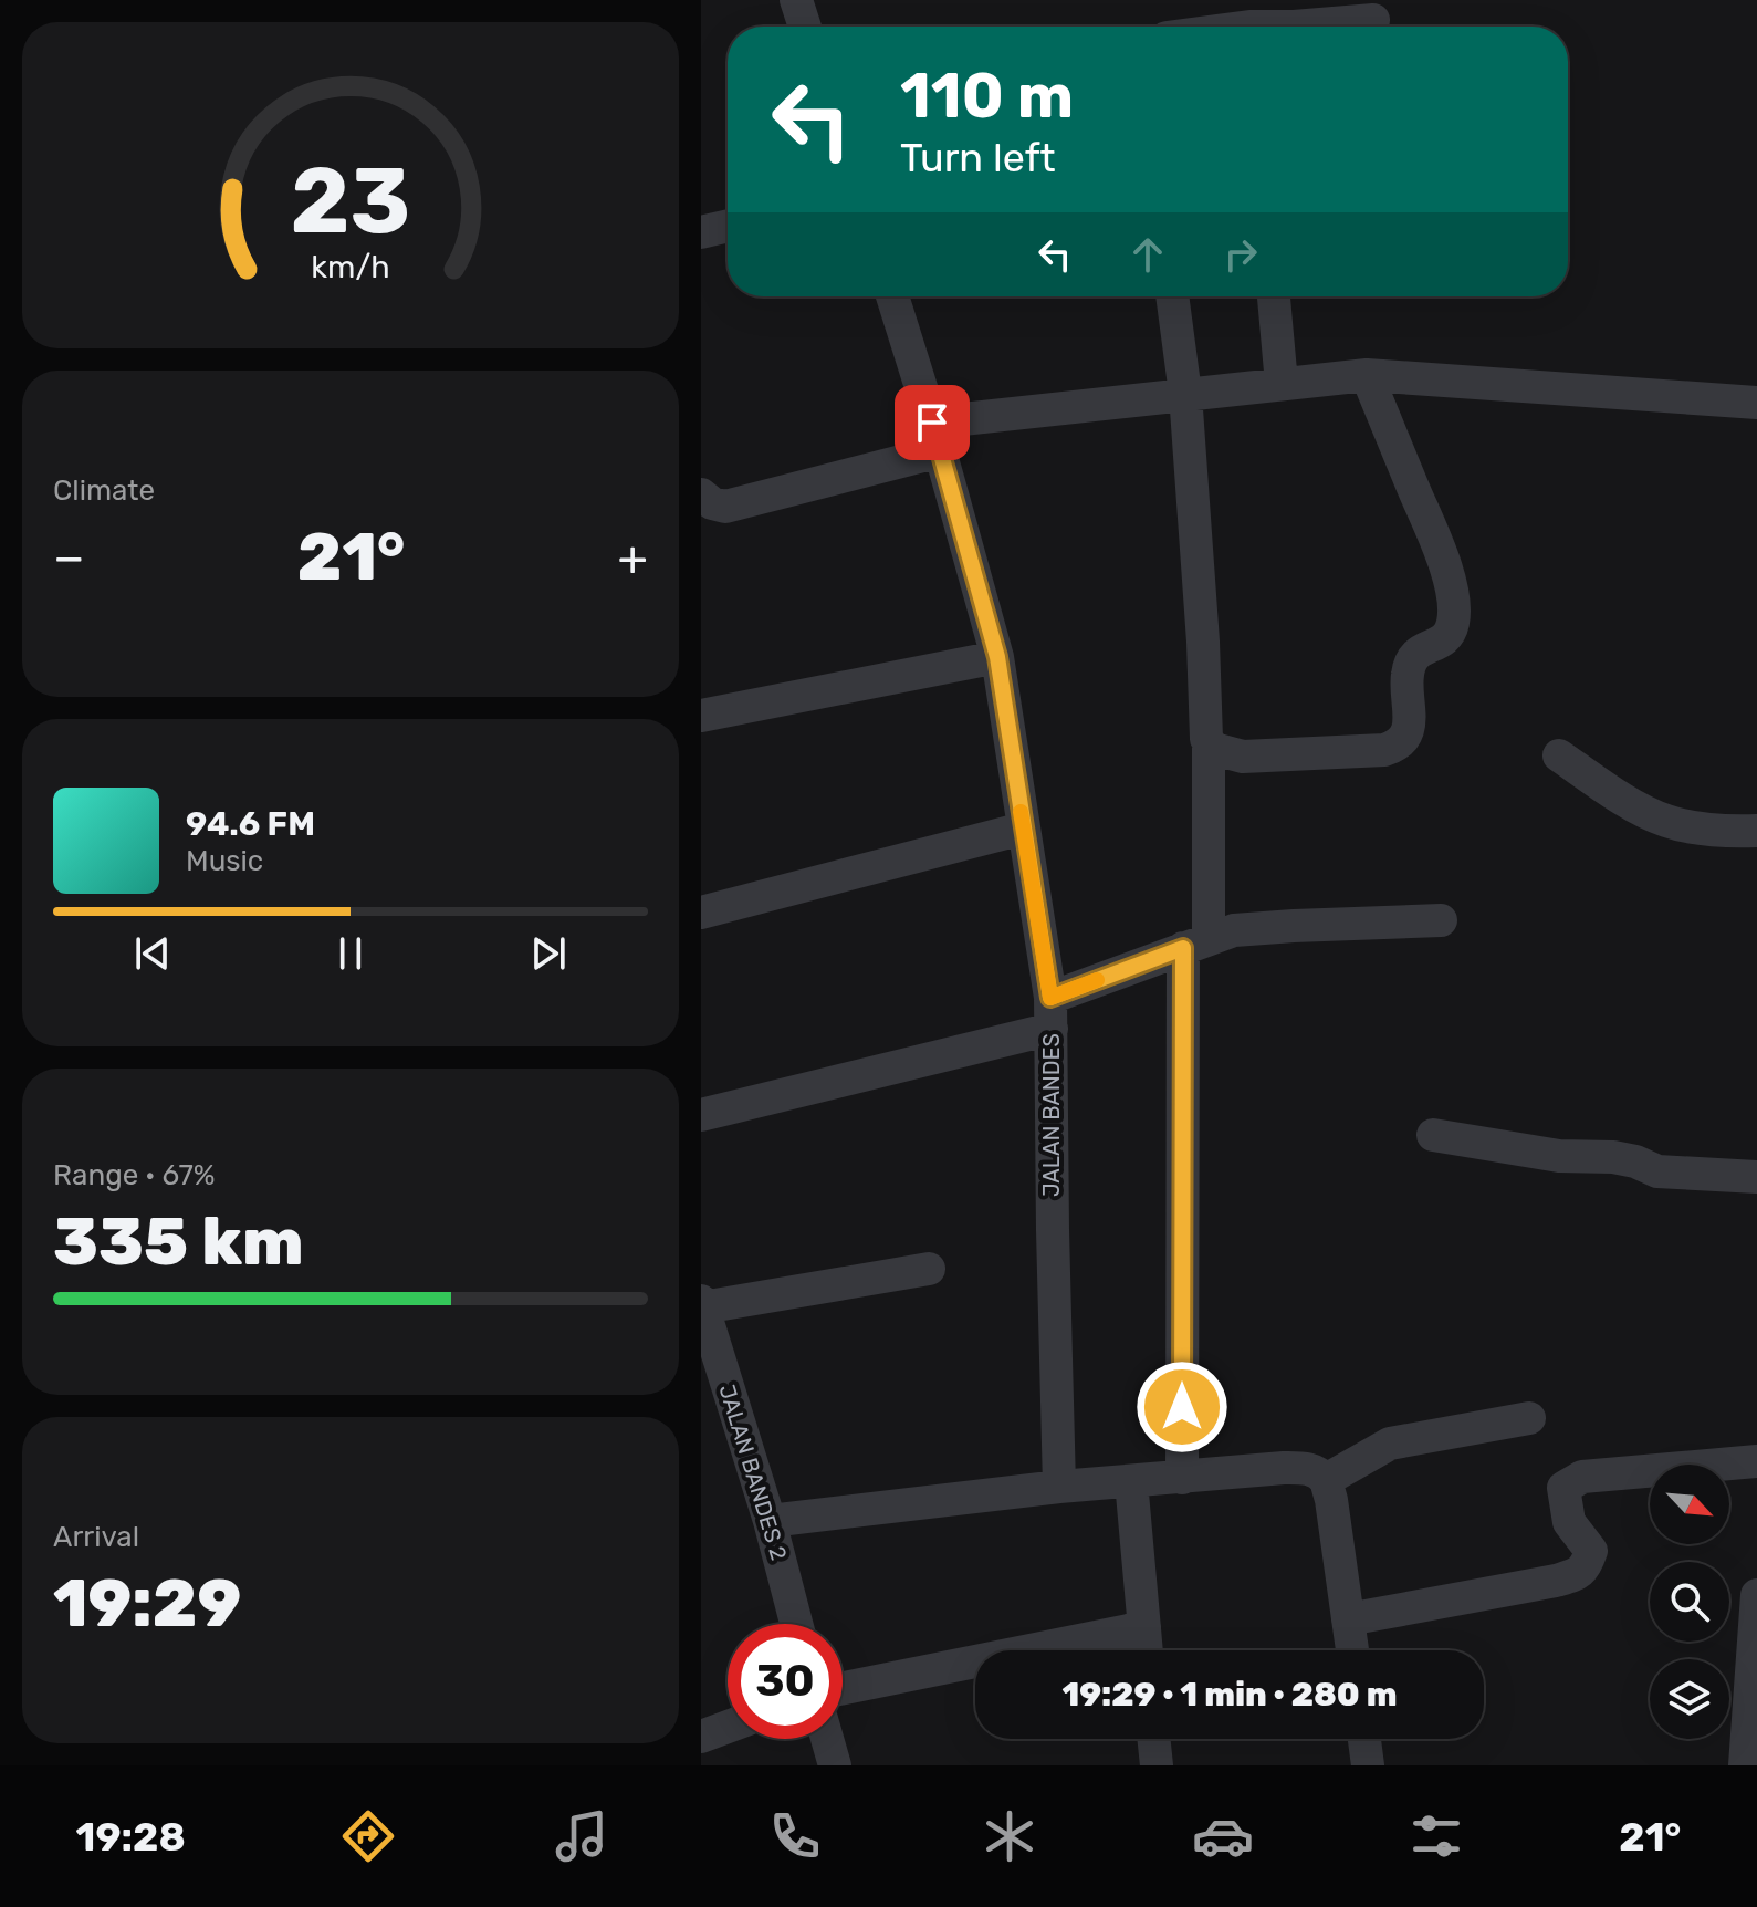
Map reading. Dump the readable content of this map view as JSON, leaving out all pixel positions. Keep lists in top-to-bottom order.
{
  "streets": {
    "street": ["JALAN BANDES", "JALAN BANDES 2"]
  },
  "north": "bottom right",
  "page": {
    "turn": ["110 m", "Turn left"],
    "tile": [
      "Climate",
      ["Range · 67%", "335 km"],
      ["Arrival", "19:29"]
    ],
    "heat": ["−", "21°", "+"],
    "song": ["94.6 FM", "Music"],
    "limit": "30",
    "trip": "19:29 · 1 min · 280 m",
    "tabs": ["19:28", "21°"],
    "gauge": ["23", "km/h"]
  }
}
